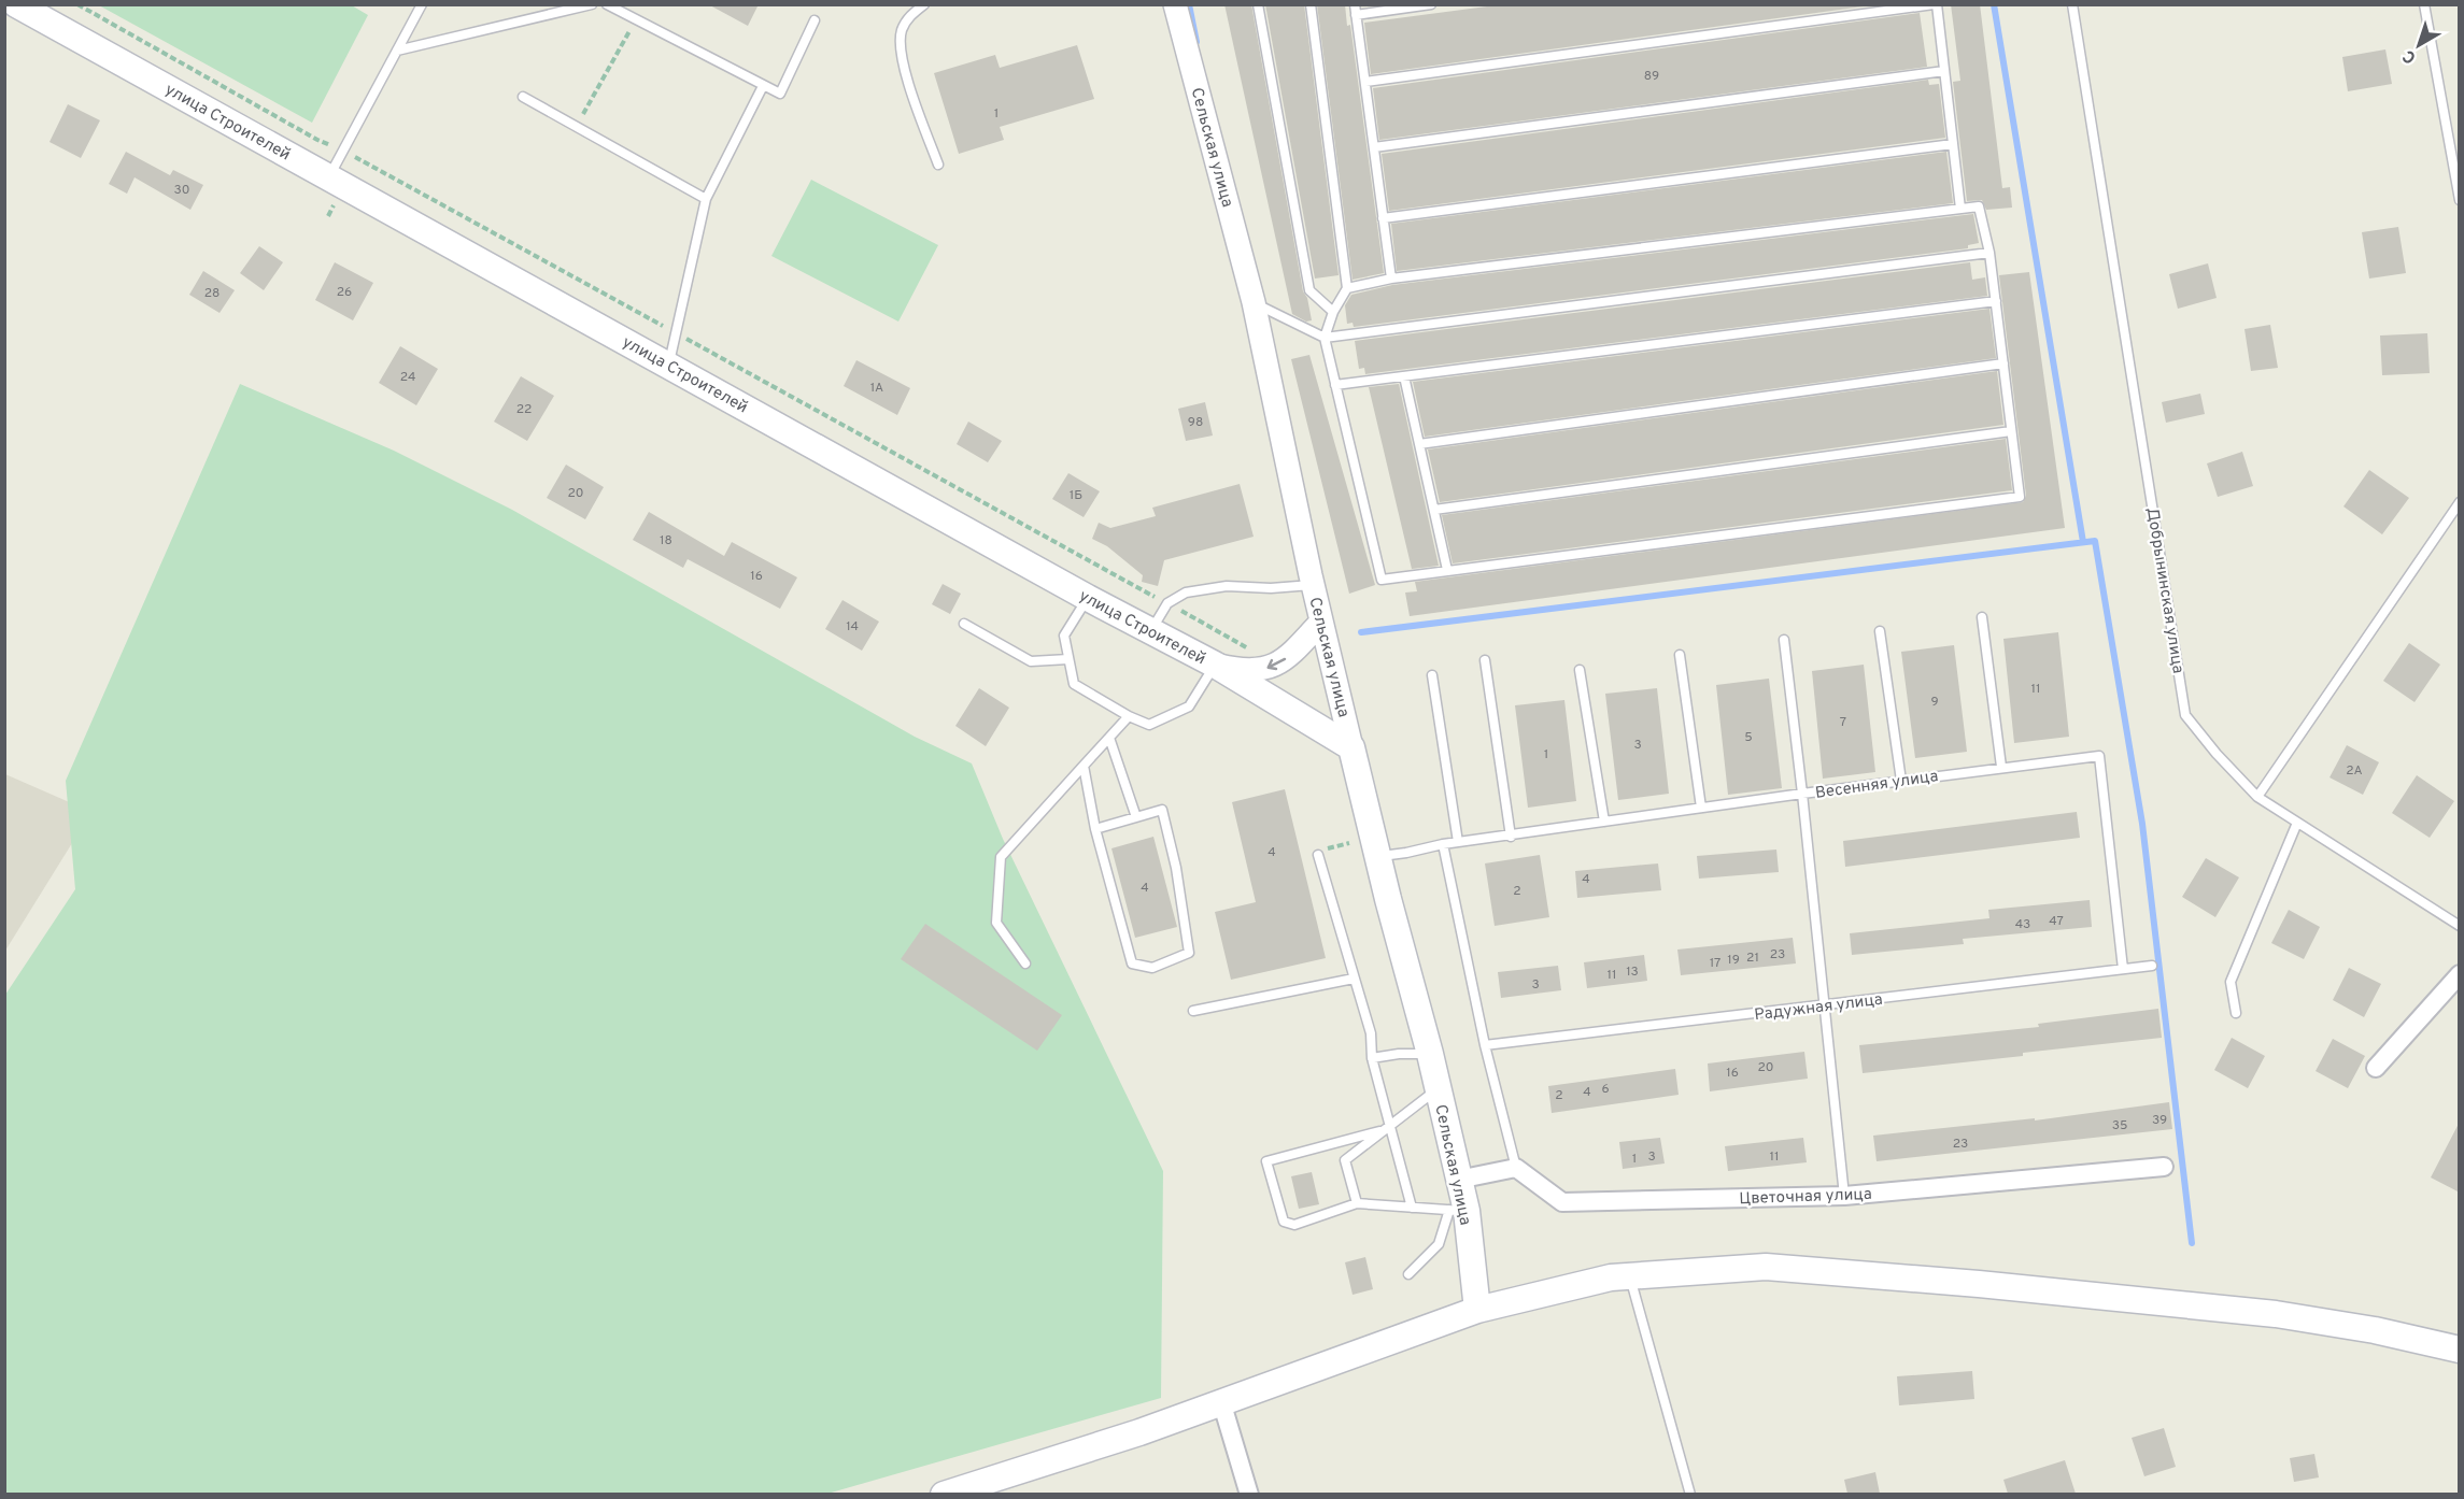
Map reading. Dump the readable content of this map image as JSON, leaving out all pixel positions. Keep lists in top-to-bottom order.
{
  "streets": {
    "main road": ["улица Строителей", "Сельская улица"],
    "street": ["Цветочная улица"],
    "lane": ["Добрынинская улица", "Весенняя улица", "Радужная улица"]
  },
  "crossings": [
    ["улица Строителей", "Сельская улица"],
    ["Сельская улица", "Весенняя улица"],
    ["Весенняя улица", "Радужная улица"]
  ],
  "house_numbers": [
    "89",
    "1",
    "30",
    "26",
    "28",
    "24",
    "1А",
    "22",
    "98",
    "20",
    "1Б",
    "18",
    "16",
    "14",
    "11",
    "9",
    "7",
    "5",
    "3",
    "1",
    "2А",
    "4",
    "4",
    "4",
    "2",
    "47",
    "43",
    "23",
    "21",
    "19",
    "17",
    "13",
    "11",
    "3",
    "20",
    "16",
    "6",
    "4",
    "2",
    "39",
    "35",
    "23",
    "3",
    "11",
    "1"
  ],
  "north": "bottom left"
}
